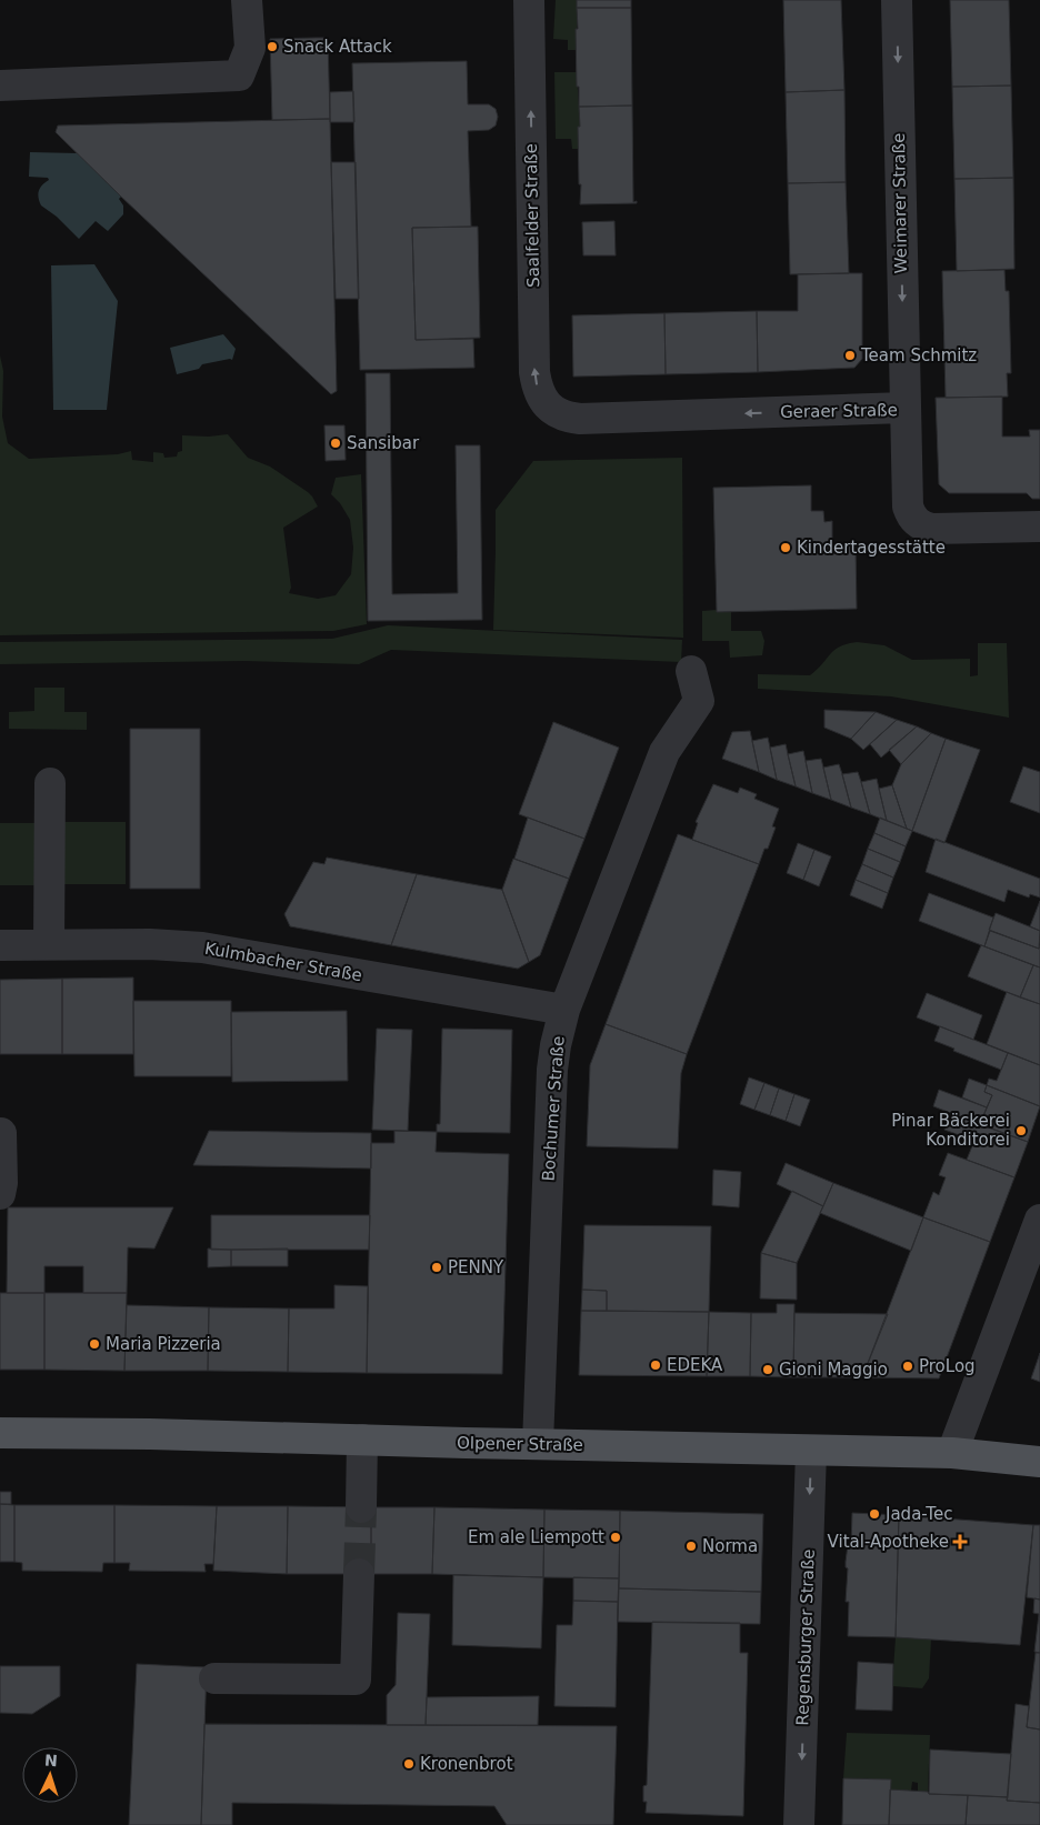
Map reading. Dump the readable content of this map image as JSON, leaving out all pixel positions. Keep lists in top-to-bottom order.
{
  "streets": {
    "main road": ["Olpener Straße"],
    "street": [
      "Weimarer Straße",
      "Saalfelder Straße",
      "Geraer Straße",
      "Kulmbacher Straße",
      "Bochumer Straße",
      "Regensburger Straße"
    ]
  },
  "crossings": [
    ["Weimarer Straße", "Geraer Straße"],
    ["Saalfelder Straße", "Geraer Straße"],
    ["Kulmbacher Straße", "Bochumer Straße"],
    ["Bochumer Straße", "Olpener Straße"],
    ["Olpener Straße", "Regensburger Straße"]
  ],
  "one_way": [
    "Weimarer Straße",
    "Saalfelder Straße",
    "Geraer Straße",
    "Regensburger Straße"
  ],
  "places": {
    "other": [
      "Snack Attack",
      "Team Schmitz",
      "Sansibar",
      "Kindertagesstätte",
      "Pinar Bäckerei Konditorei",
      "PENNY",
      "Maria Pizzeria",
      "EDEKA",
      "ProLog",
      "Gioni Maggio",
      "Jada-Tec",
      "Em ale Liempott",
      "Norma",
      "Kronenbrot"
    ],
    "health": ["Vital-Apotheke"]
  },
  "north": "top"
}
